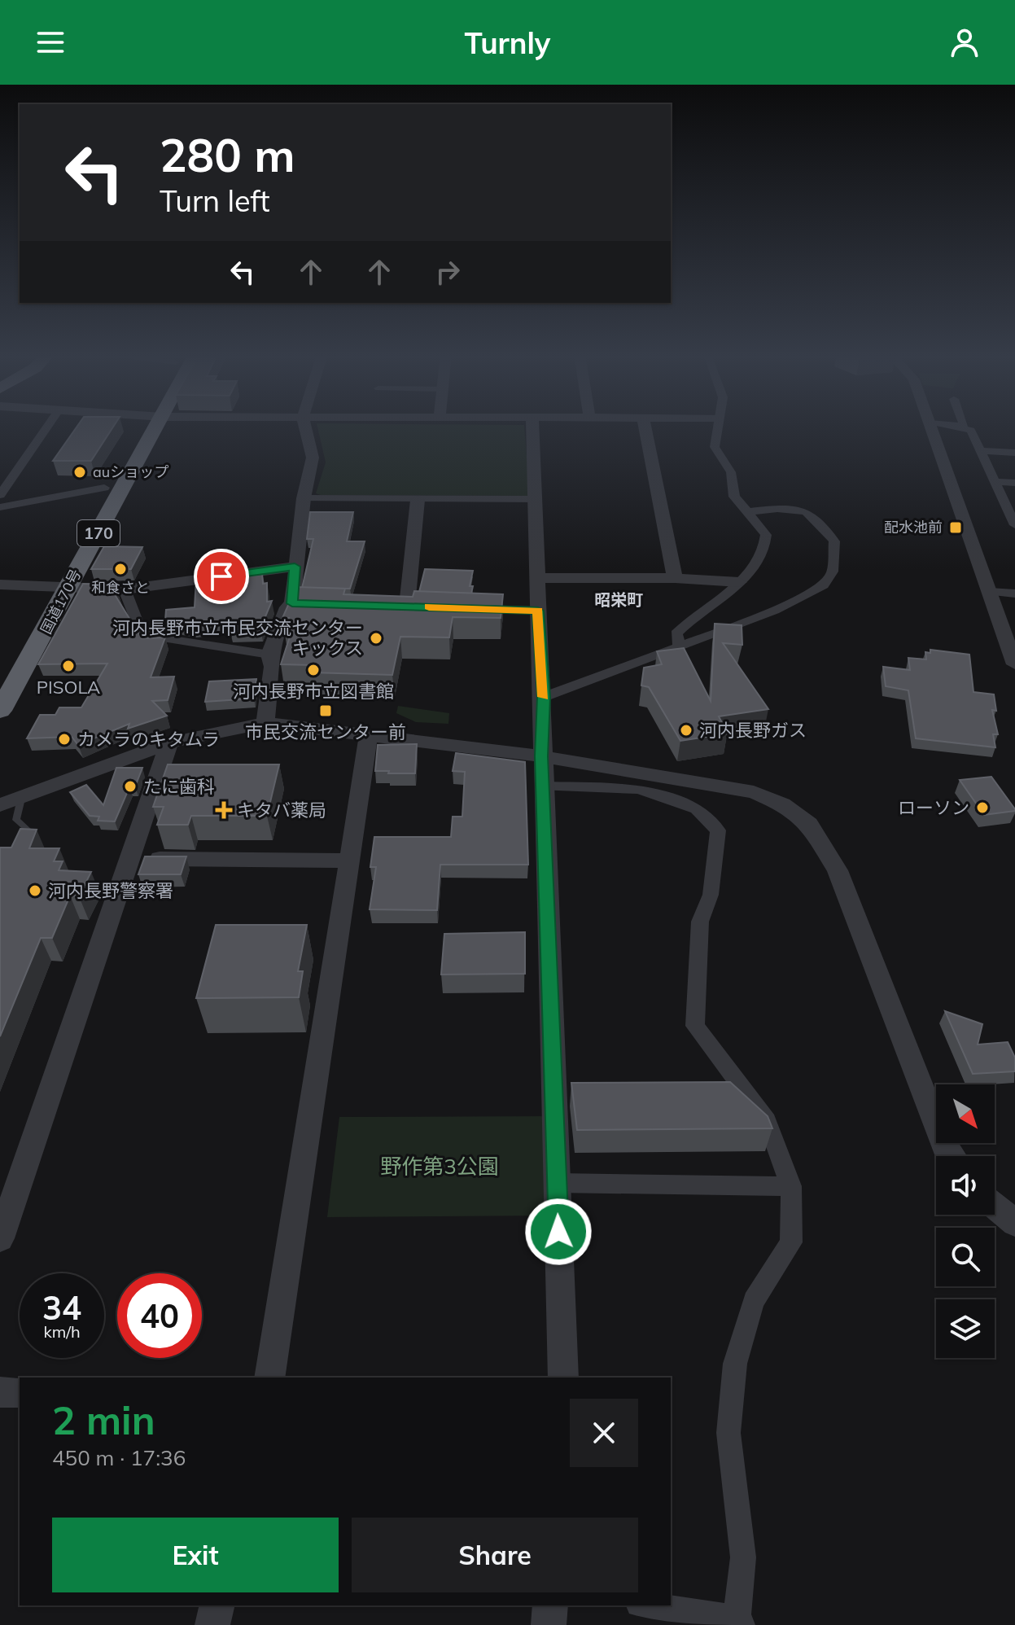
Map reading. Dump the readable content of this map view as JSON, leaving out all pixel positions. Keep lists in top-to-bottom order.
{
  "streets": {
    "highway": ["170", "国道170号"]
  },
  "districts": ["昭栄町"],
  "parks": ["野作第3公園"],
  "places": {
    "other": [
      "auショップ",
      "和食さと",
      "河内長野市立市民交流センター キックス",
      "PISOLA",
      "河内長野市立図書館",
      "河内長野ガス",
      "カメラのキタムラ",
      "たに歯科",
      "ローソン",
      "河内長野警察署"
    ],
    "transit": ["配水池前", "市民交流センター前"],
    "health": ["キタバ薬局"]
  },
  "north": "bottom right",
  "page": {
    "header": "Turnly",
    "turn": ["280 m", "Turn left"],
    "speed": "34 km/h",
    "limit": "40",
    "heading": ["2 min", "450 m · 17:36"],
    "buttons": ["Exit", "Share"]
  }
}
